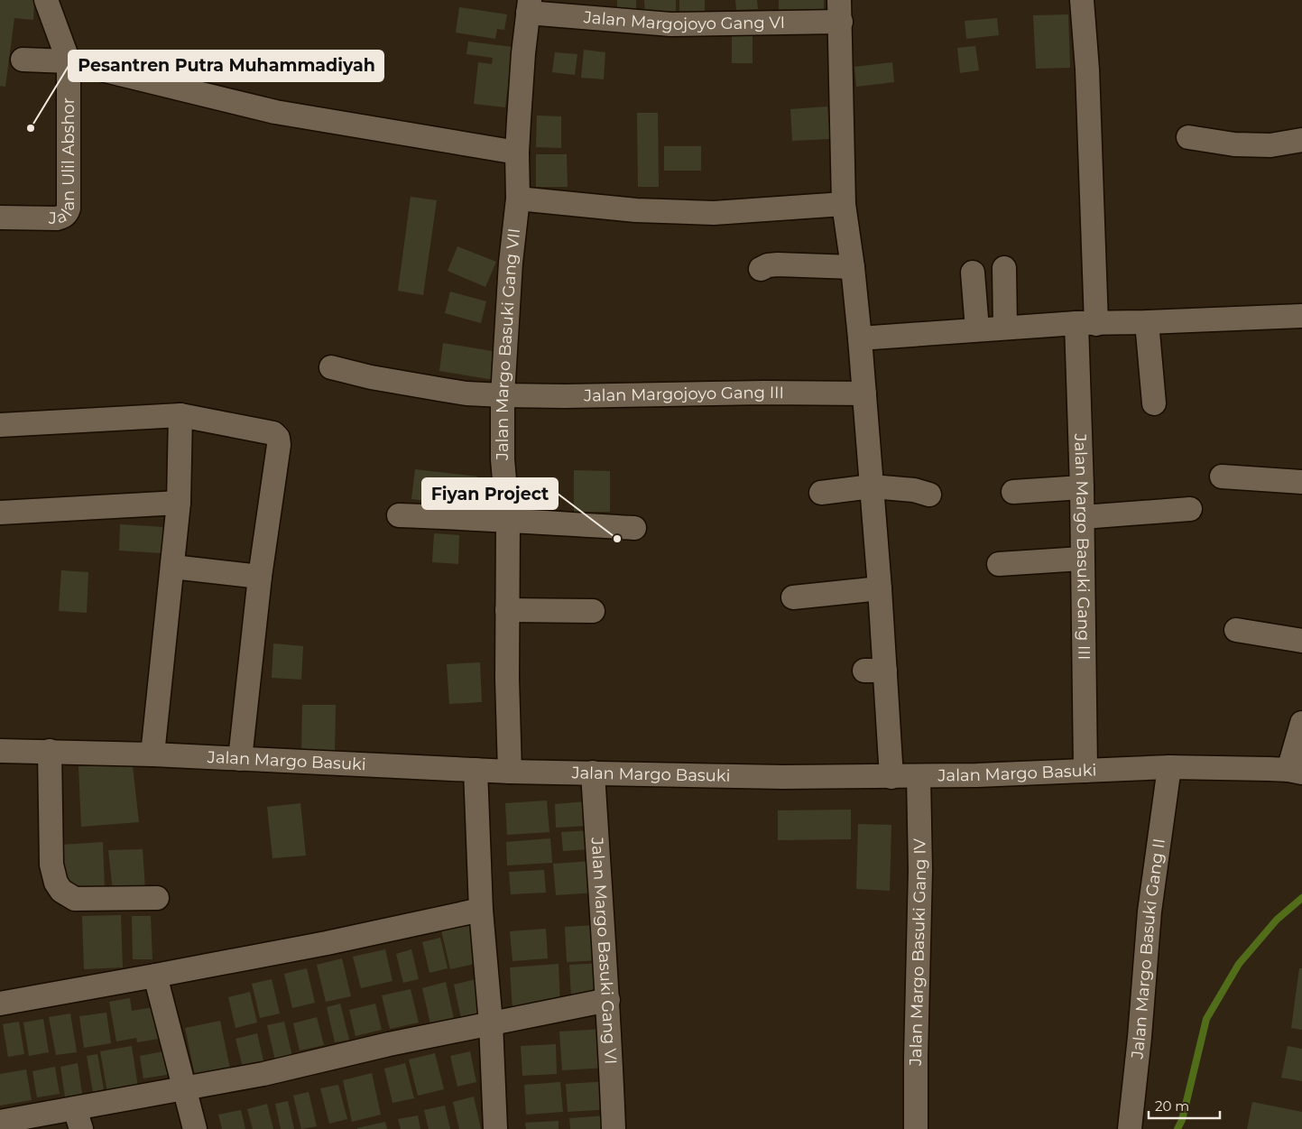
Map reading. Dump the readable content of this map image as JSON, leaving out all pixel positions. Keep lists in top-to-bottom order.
{
  "streets": {
    "street": [
      "Jalan Margojoyo Gang VI",
      "Jalan Ulil Abshor",
      "Jalan Margo Basuki Gang VII",
      "Jalan Margojoyo Gang III",
      "Jalan Margo Basuki Gang III",
      "Jalan Margo Basuki",
      "Jalan Margo Basuki Gang II",
      "Jalan Margo Basuki Gang VI",
      "Jalan Margo Basuki Gang IV"
    ]
  },
  "crossings": [
    ["Jalan Margojoyo Gang VI", "Jalan Margo Basuki Gang VII"],
    ["Jalan Margo Basuki Gang VII", "Jalan Margojoyo Gang III"],
    ["Jalan Margo Basuki Gang VII", "Jalan Margo Basuki"],
    ["Jalan Margo Basuki Gang III", "Jalan Margo Basuki"],
    ["Jalan Margo Basuki", "Jalan Margo Basuki Gang II"],
    ["Jalan Margo Basuki", "Jalan Margo Basuki Gang VI"],
    ["Jalan Margo Basuki", "Jalan Margo Basuki Gang IV"]
  ],
  "places": ["Pesantren Putra Muhammadiyah", "Fiyan Project"],
  "scale_bar": "20 m"
}
